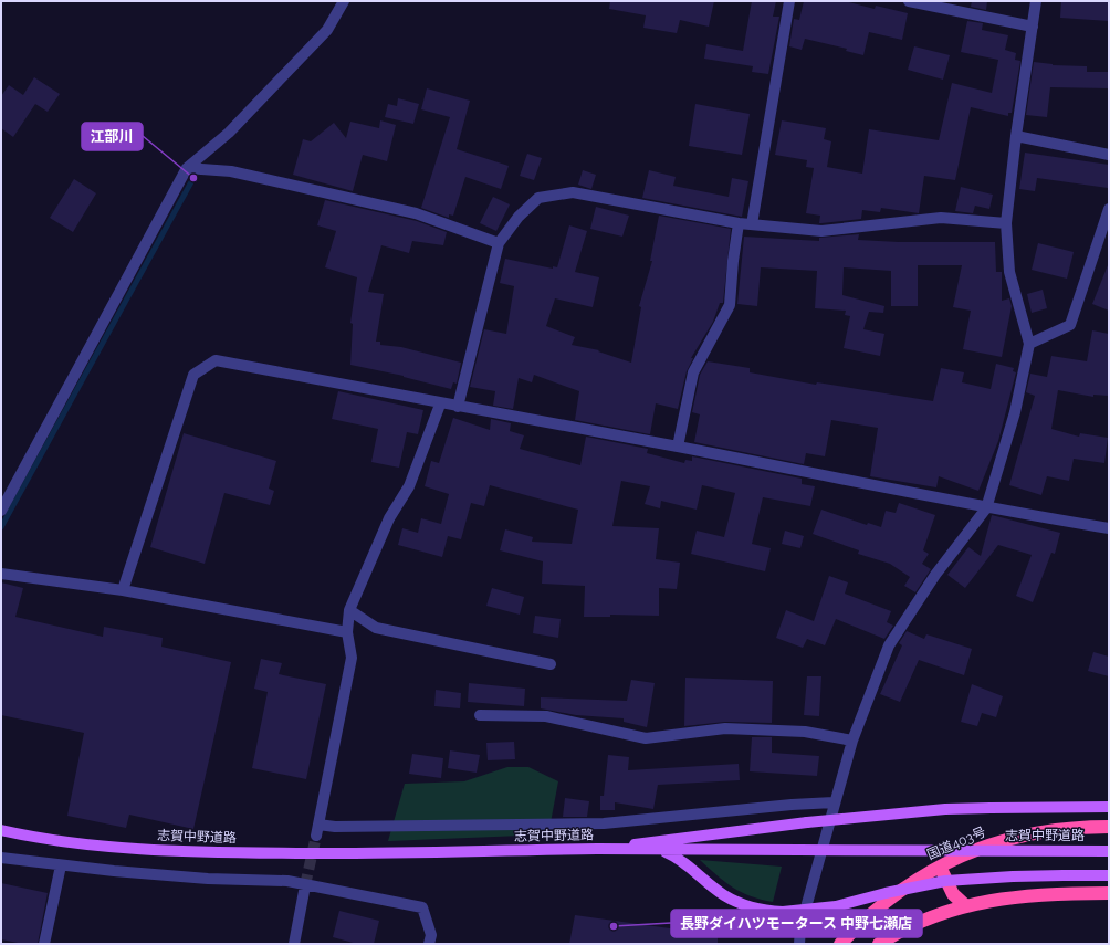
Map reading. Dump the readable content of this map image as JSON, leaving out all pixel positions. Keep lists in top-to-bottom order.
{
  "streets": {
    "highway": ["国道403号"],
    "main road": ["志賀中野道路"]
  },
  "places": ["江部川", "長野ダイハツモータース 中野七瀬店"]
}
